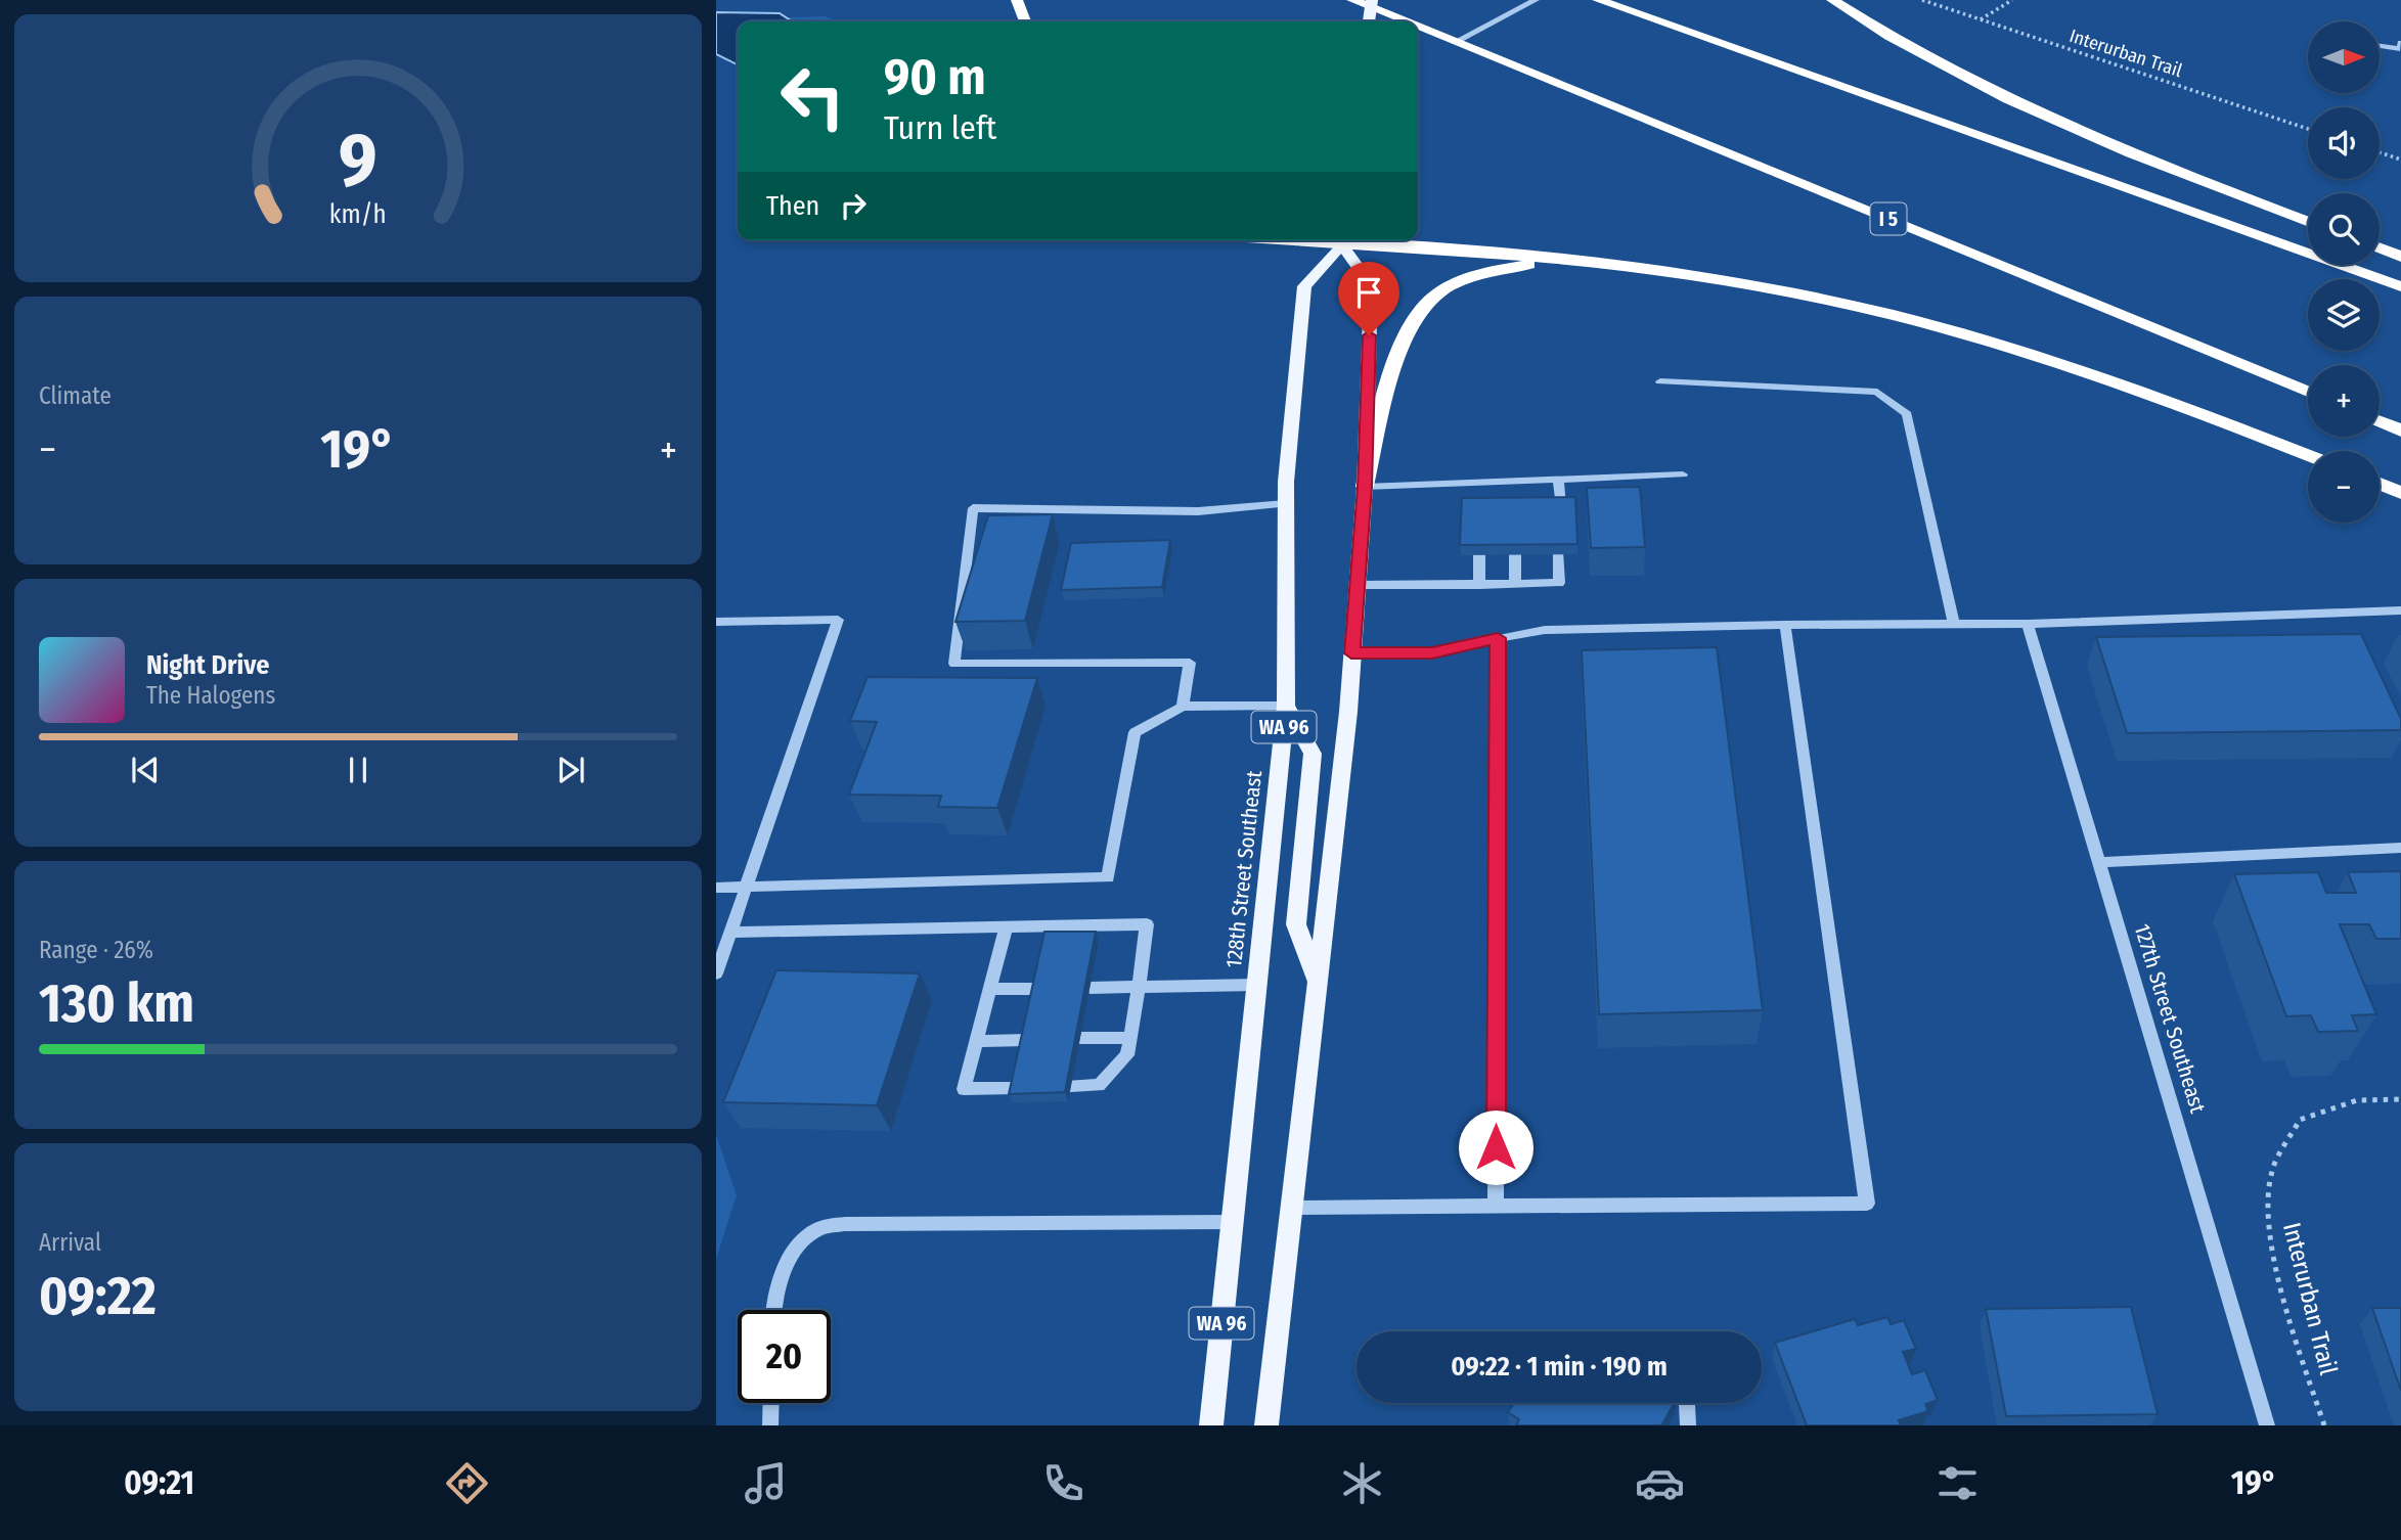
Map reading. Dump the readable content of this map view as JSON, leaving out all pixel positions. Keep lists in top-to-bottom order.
{
  "streets": {
    "highway": ["I 5"],
    "main road": ["WA 96", "128th Street Southeast"],
    "street": ["127th Street Southeast"],
    "path": ["Interurban Trail"]
  },
  "crossings": [
    ["WA 96", "128th Street Southeast"]
  ],
  "north": "right",
  "page": {
    "map_buttons": ["+", "−"],
    "turn": ["90 m", "Turn left"],
    "then": "Then",
    "tile": [
      "Climate",
      ["Range · 26%", "130 km"],
      ["Arrival", "09:22"]
    ],
    "heat": ["−", "19°", "+"],
    "song": ["Night Drive", "The Halogens"],
    "limit": "20",
    "trip": "09:22 · 1 min · 190 m",
    "tabs": ["09:21", "19°"],
    "gauge": ["9", "km/h"]
  }
}
